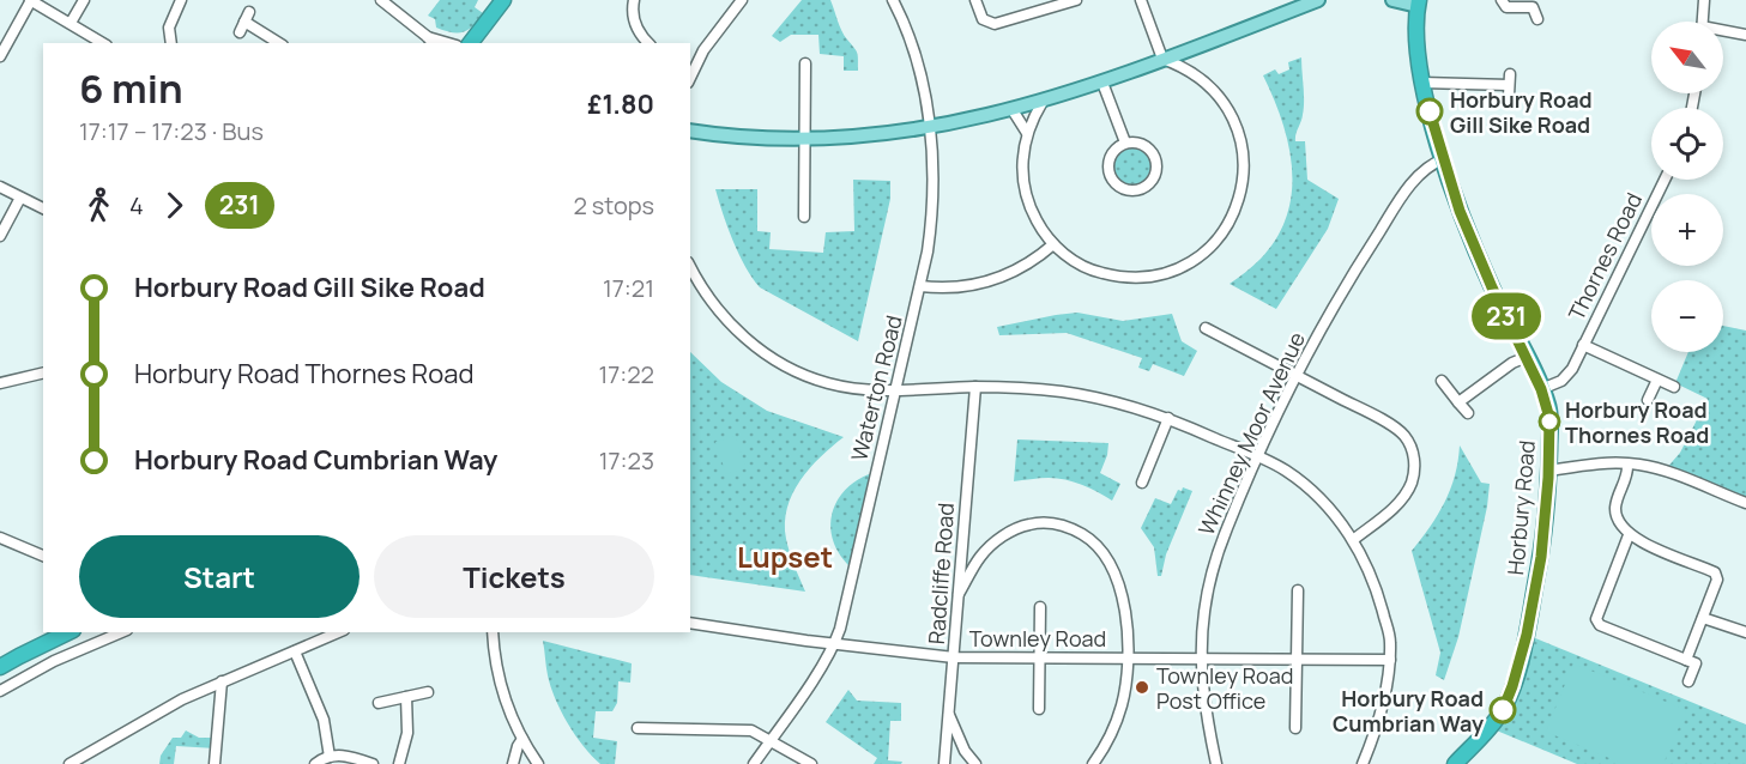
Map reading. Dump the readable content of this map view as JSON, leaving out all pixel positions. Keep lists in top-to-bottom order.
{
  "streets": {
    "highway": ["Horbury Road"],
    "street": [
      "Thornes Road",
      "Waterton Road",
      "Whinney Moor Avenue",
      "Radcliffe Road",
      "Townley Road"
    ]
  },
  "crossings": [
    ["Thornes Road", "Horbury Road"],
    ["Waterton Road", "Townley Road"],
    ["Whinney Moor Avenue", "Horbury Road"],
    ["Whinney Moor Avenue", "Townley Road"],
    ["Radcliffe Road", "Townley Road"]
  ],
  "districts": ["Lupset"],
  "places": [
    "Horbury Road Gill Sike Road",
    "Horbury Road Thornes Road",
    "Townley Road Post Office",
    "Horbury Road Cumbrian Way"
  ],
  "lines": ["bus line 231"],
  "north": "top left",
  "page": {
    "on_map": "231",
    "map_buttons": ["+", "−"],
    "heading": ["6 min", "17:17 – 17:23 · Bus", "£1.80"],
    "legs": ["4", "231", "2 stops"],
    "list": [
      {
        "name": "Horbury Road Gill Sike Road",
        "value": "17:21"
      },
      {
        "name": "Horbury Road Thornes Road",
        "value": "17:22"
      },
      {
        "name": "Horbury Road Cumbrian Way",
        "value": "17:23"
      }
    ],
    "buttons": ["Start", "Tickets"]
  }
}
